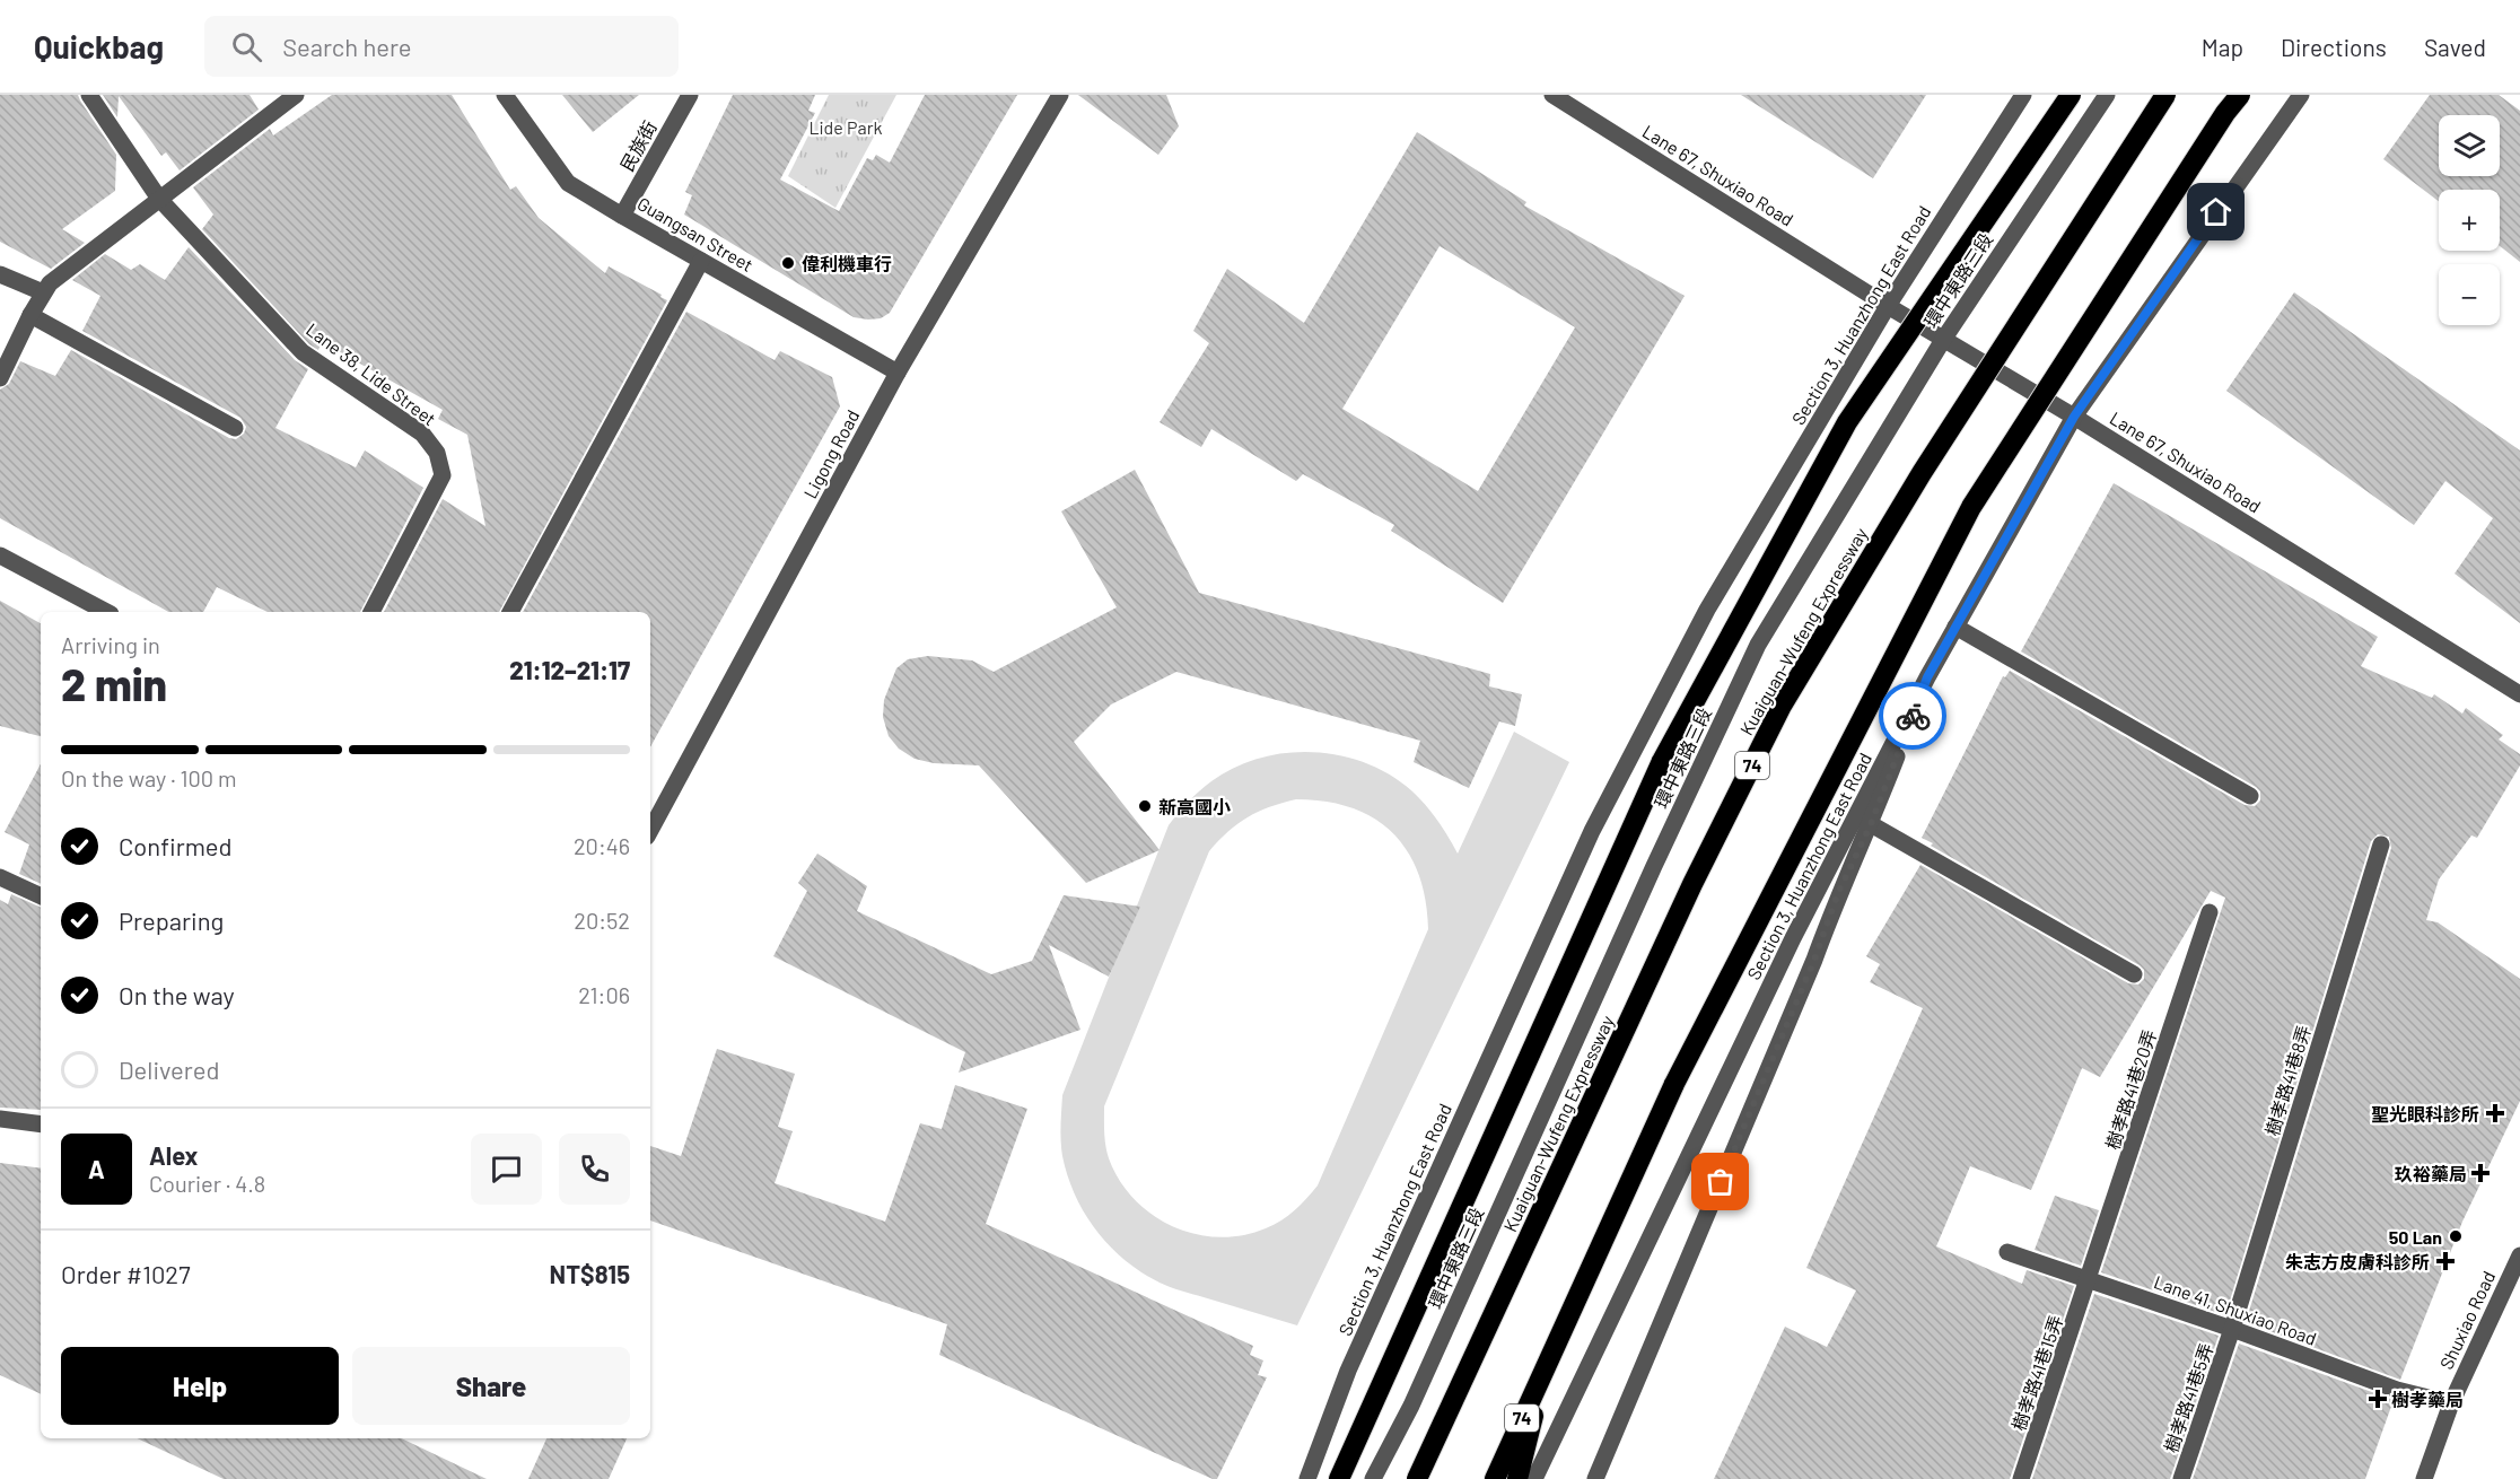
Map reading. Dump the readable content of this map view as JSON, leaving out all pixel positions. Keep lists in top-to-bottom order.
{
  "streets": {
    "highway": ["Kuaiguan-Wufeng Expressway", "74"],
    "street": [
      "民族街",
      "Lane 67, Shuxiao Road",
      "Guangsan Street",
      "環中東路三段",
      "Section 3, Huanzhong East Road",
      "Lane 38, Lide Street",
      "Ligong Road",
      "樹孝路41巷8弄",
      "樹孝路41巷20弄",
      "Lane 41, Shuxiao Road",
      "Shuxiao Road",
      "樹孝路41巷15弄",
      "樹孝路41巷5弄"
    ]
  },
  "crossings": [
    ["民族街", "Guangsan Street"],
    ["Lane 67, Shuxiao Road", "環中東路三段"],
    ["Lane 67, Shuxiao Road", "Section 3, Huanzhong East Road"],
    ["Guangsan Street", "Ligong Road"],
    ["樹孝路41巷8弄", "Lane 41, Shuxiao Road"],
    ["樹孝路41巷8弄", "樹孝路41巷5弄"],
    ["樹孝路41巷20弄", "Lane 41, Shuxiao Road"],
    ["樹孝路41巷20弄", "樹孝路41巷15弄"],
    ["Lane 41, Shuxiao Road", "Shuxiao Road"],
    ["Lane 41, Shuxiao Road", "樹孝路41巷15弄"],
    ["Lane 41, Shuxiao Road", "樹孝路41巷5弄"]
  ],
  "parks": ["Lide Park"],
  "places": {
    "other": ["偉利機車行", "新高國小", "50 Lan"],
    "health": [
      "聖光眼科診所",
      "玖裕藥局",
      "朱志方皮膚科診所",
      "樹孝藥局"
    ]
  },
  "page": {
    "header": "Quickbag",
    "search": "Search here",
    "nav": ["Map", "Directions", "Saved"],
    "map_buttons": ["+", "−"],
    "heading": ["2 min", "Arriving in", "21:12–21:17"],
    "panel": [
      "Alex",
      "Courier · 4.8",
      "Order #1027",
      "NT$815"
    ],
    "bar": "On the way · 100 m",
    "list": [
      ["Confirmed", "20:46"],
      ["Preparing", "20:52"],
      ["On the way", "21:06"],
      "Delivered"
    ],
    "round": "A",
    "buttons": ["Help", "Share"]
  }
}
